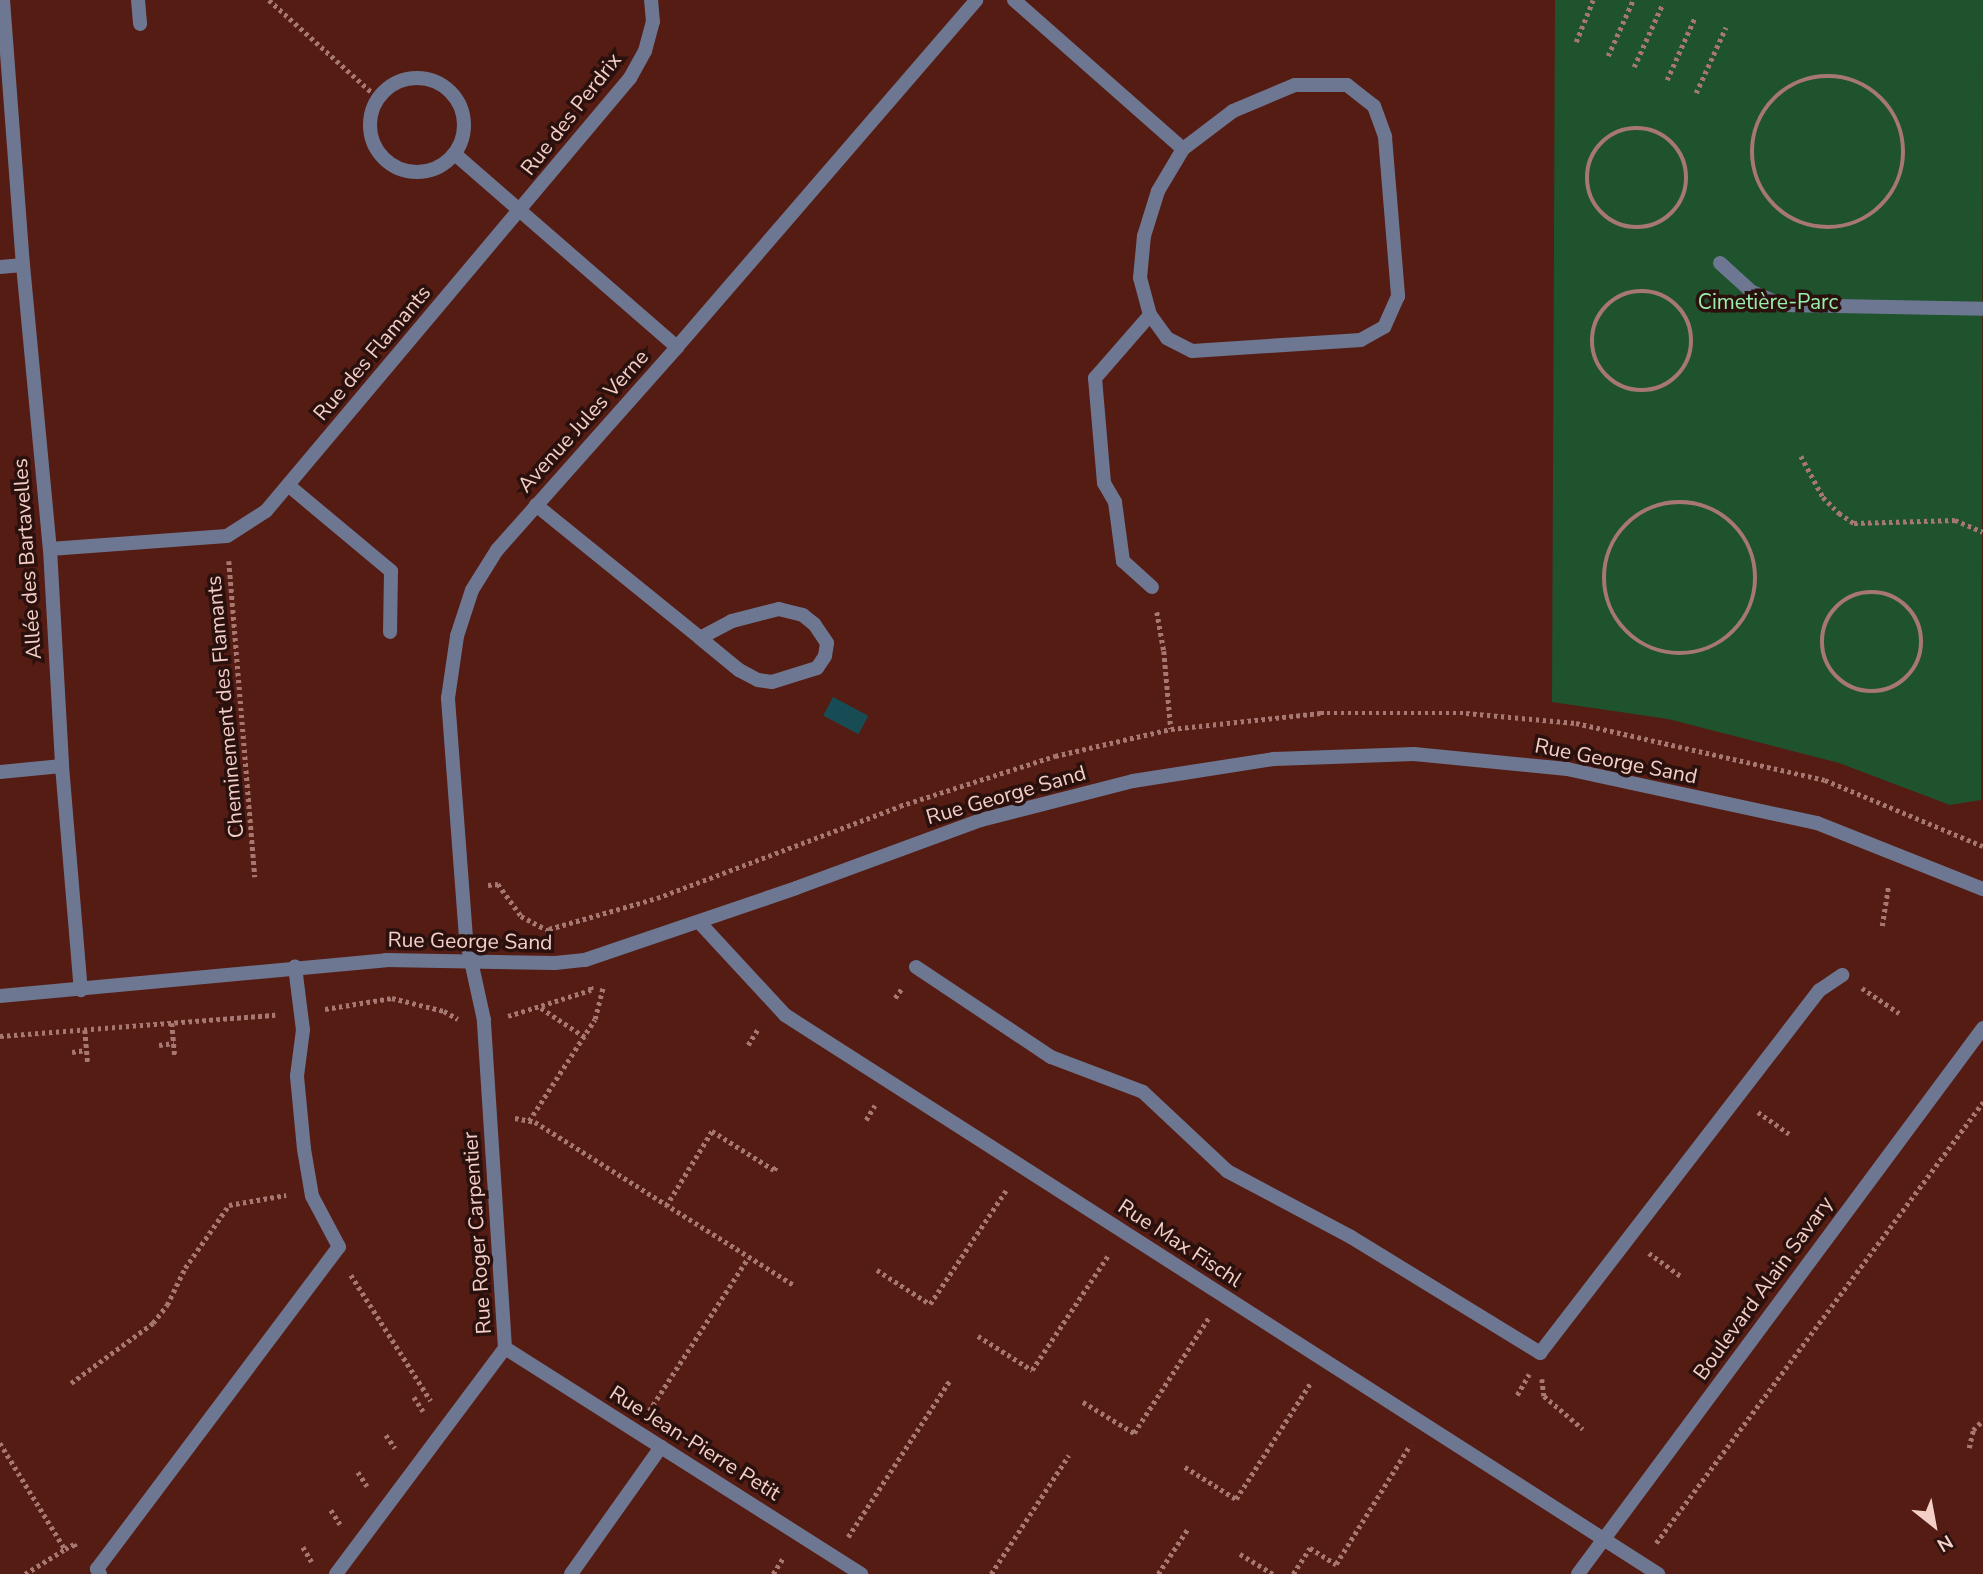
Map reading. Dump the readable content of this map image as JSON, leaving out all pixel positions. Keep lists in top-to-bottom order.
{
  "streets": {
    "street": [
      "Rue des Perdrix",
      "Rue des Flamants",
      "Avenue Jules Verne",
      "Allée des Bartavelles",
      "Rue George Sand",
      "Rue Roger Carpentier",
      "Rue Max Fischl",
      "Boulevard Alain Savary",
      "Rue Jean-Pierre Petit"
    ],
    "path": ["Cheminement des Flamants"]
  },
  "crossings": [
    ["Rue des Perdrix", "Rue des Flamants"],
    ["Rue des Flamants", "Allée des Bartavelles"],
    ["Rue des Flamants", "Cheminement des Flamants"],
    ["Avenue Jules Verne", "Rue George Sand"],
    ["Avenue Jules Verne", "Rue Roger Carpentier"],
    ["Allée des Bartavelles", "Rue George Sand"],
    ["Rue George Sand", "Rue Roger Carpentier"],
    ["Rue George Sand", "Rue Max Fischl"],
    ["Rue Roger Carpentier", "Rue Jean-Pierre Petit"],
    ["Rue Max Fischl", "Boulevard Alain Savary"]
  ],
  "parks": ["Cimetière-Parc"],
  "north": "bottom right"
}
